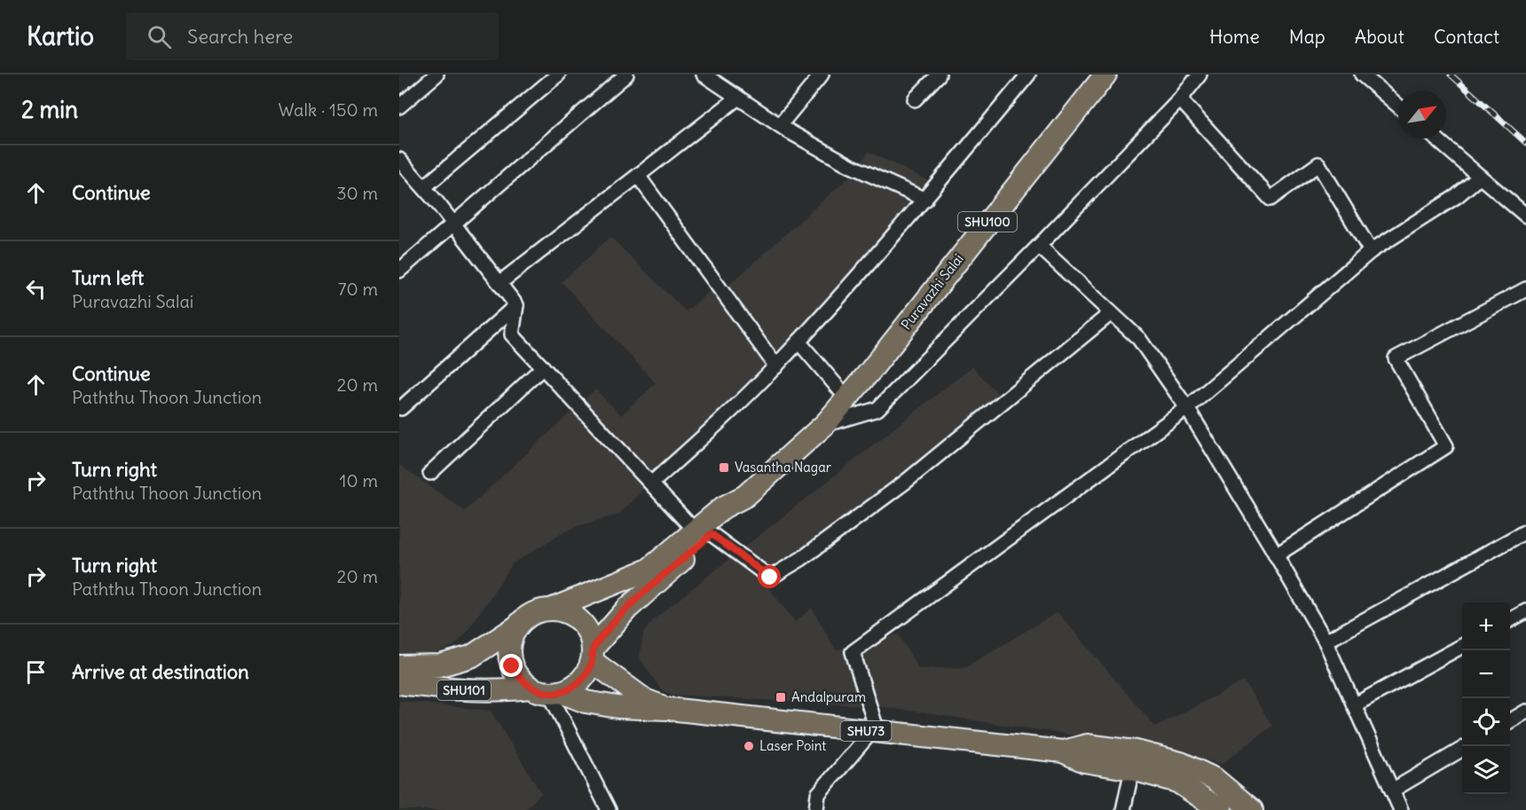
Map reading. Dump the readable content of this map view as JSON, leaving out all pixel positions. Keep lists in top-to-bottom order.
{
  "streets": {
    "main road": [
      "SHU100",
      "Puravazhi Salai",
      "SHU101",
      "SHU73"
    ]
  },
  "crossings": [
    ["Puravazhi Salai", "SHU101"],
    ["Puravazhi Salai", "SHU73"],
    ["SHU101", "SHU73"]
  ],
  "places": {
    "transit": ["Vasantha Nagar", "Andalpuram"],
    "other": ["Laser Point"]
  },
  "north": "top right",
  "page": {
    "header": "Kartio",
    "search": "Search here",
    "nav": [
      "Home",
      "Map",
      "About",
      "Contact"
    ],
    "heading": ["2 min", "Walk · 150 m"],
    "list": [
      ["Continue", "30 m"],
      ["Turn left", "Puravazhi Salai", "70 m"],
      ["Continue", "Paththu Thoon Junction", "20 m"],
      ["Turn right", "Paththu Thoon Junction", "10 m"],
      ["Turn right", "Paththu Thoon Junction", "20 m"],
      "Arrive at destination"
    ],
    "map_buttons": ["+", "−"]
  }
}
